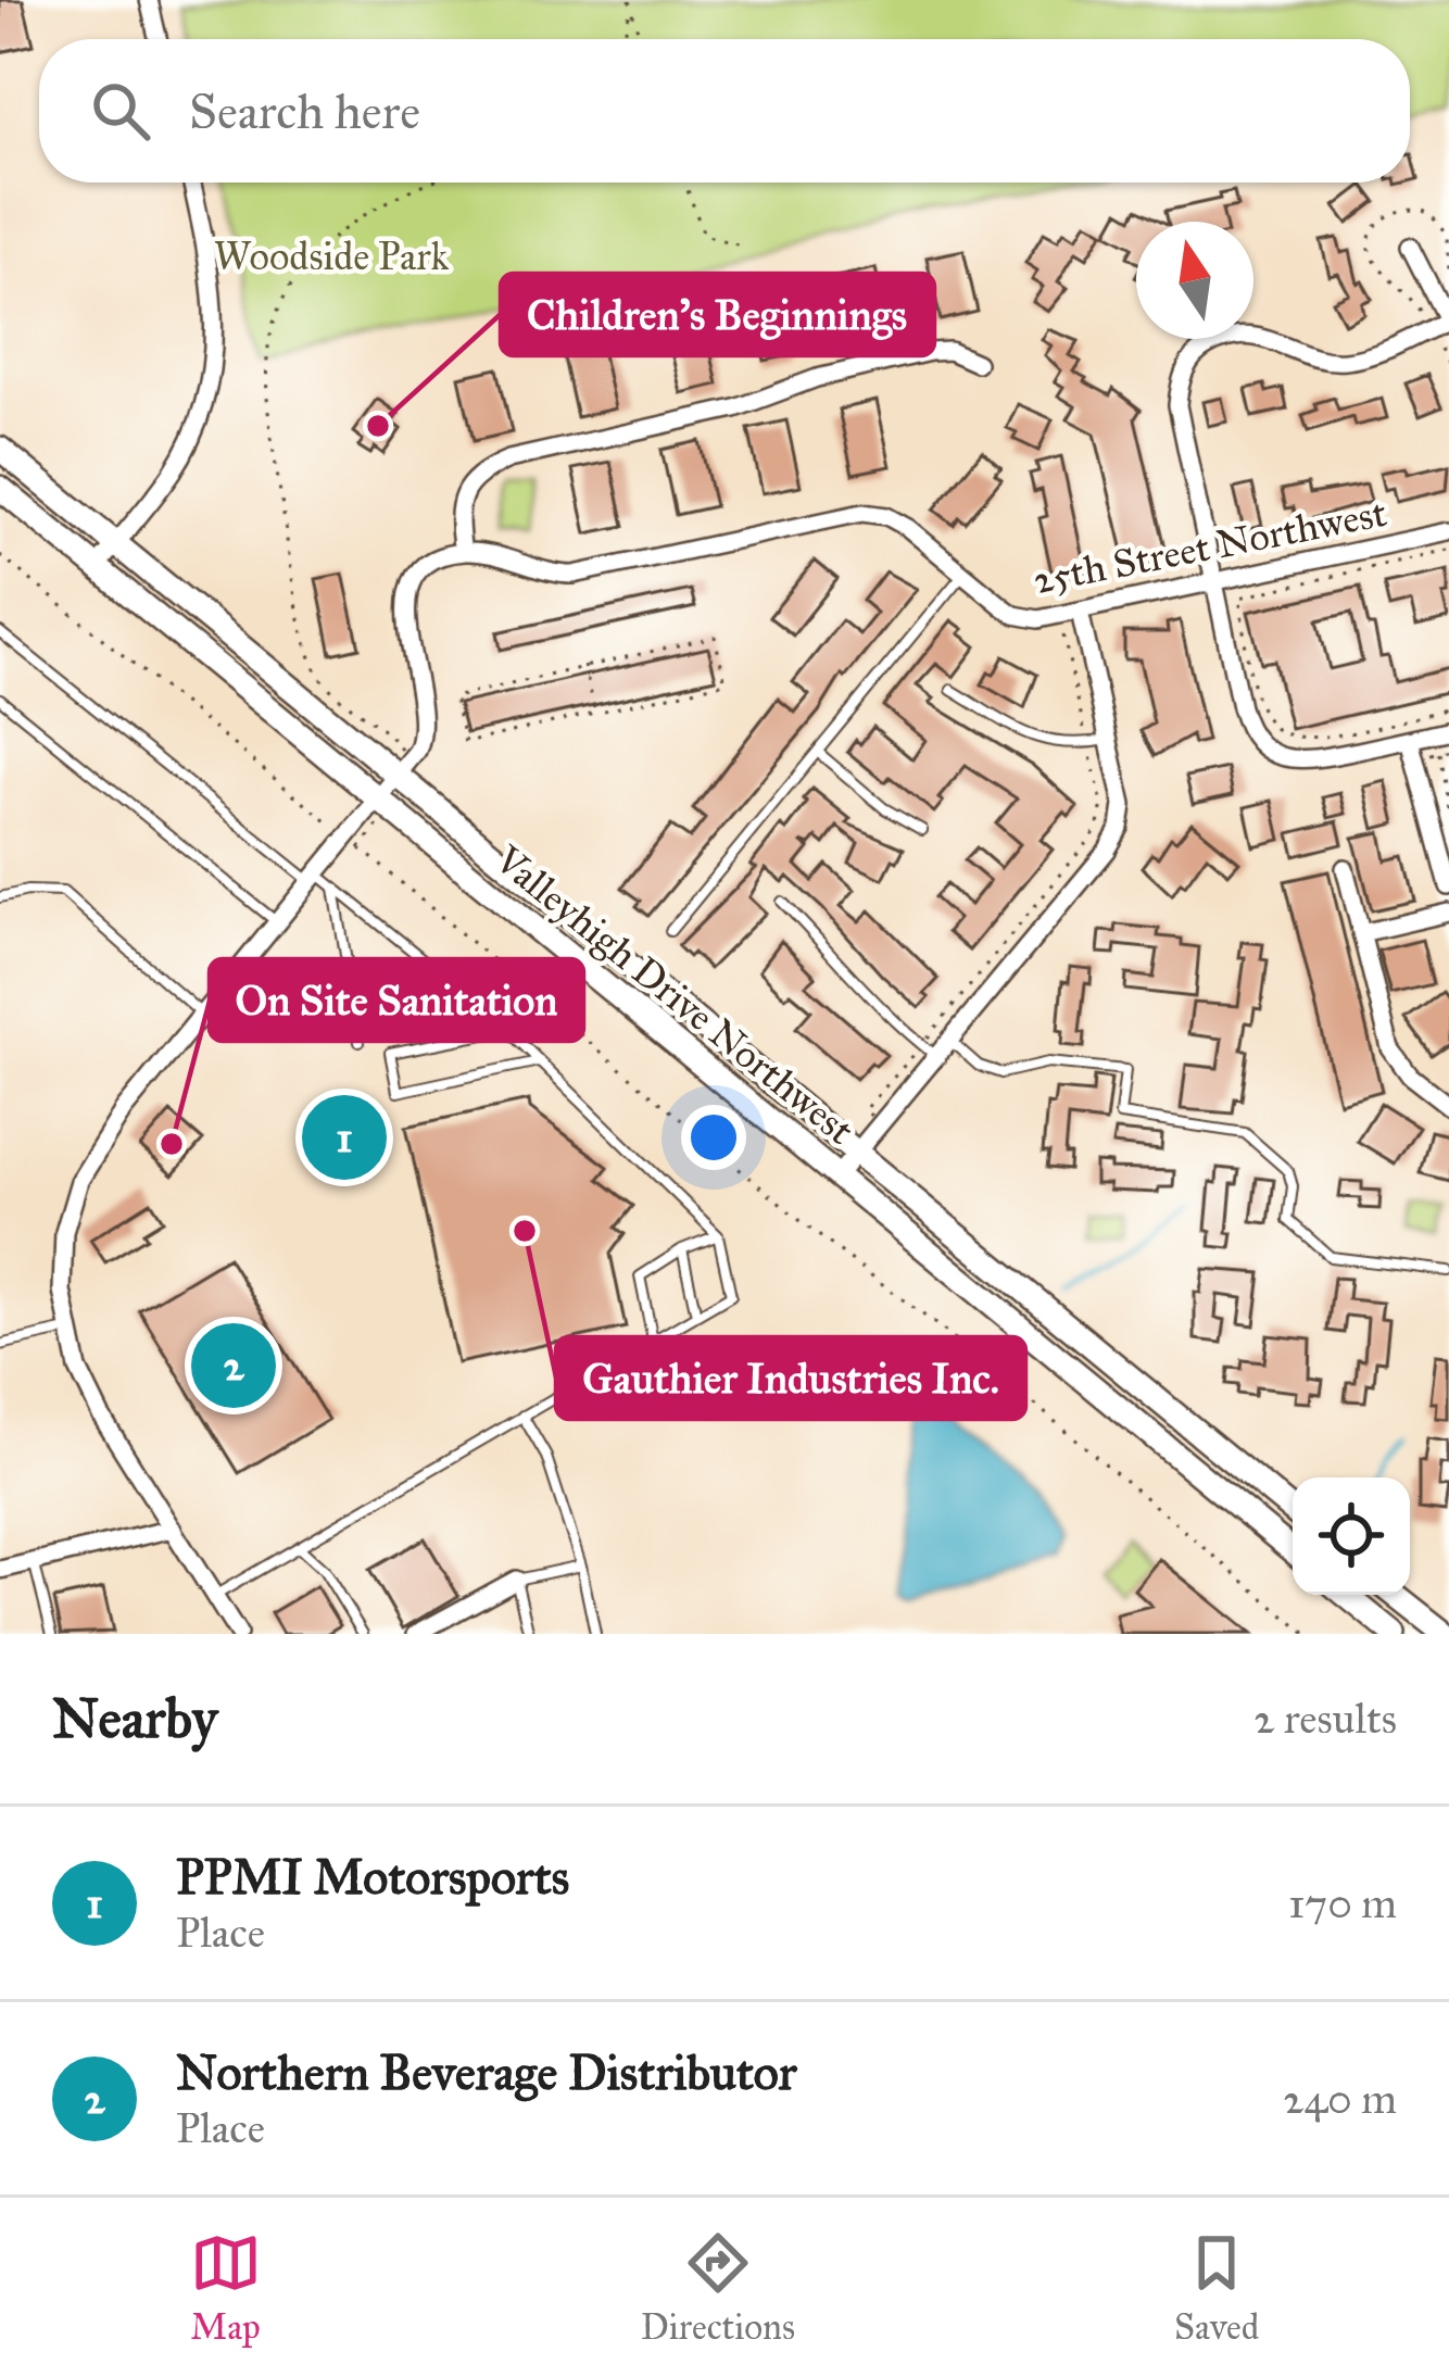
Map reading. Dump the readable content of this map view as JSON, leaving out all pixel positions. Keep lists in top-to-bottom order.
{
  "streets": {
    "main road": ["Valleyhigh Drive Northwest"],
    "street": ["25th Street Northwest"]
  },
  "parks": ["Woodside Park"],
  "places": ["Children's Beginnings", "On Site Sanitation", "Gauthier Industries Inc."],
  "north": "top",
  "page": {
    "search": "Search here",
    "pins": ["1", "2"],
    "heading": ["Nearby", "2 results"],
    "list": [
      {
        "mark": "1",
        "name": "PPMI Motorsports",
        "note": "Place",
        "value": "170 m"
      },
      {
        "mark": "2",
        "name": "Northern Beverage Distributor",
        "note": "Place",
        "value": "240 m"
      }
    ],
    "nav": ["Map", "Directions", "Saved"]
  }
}
